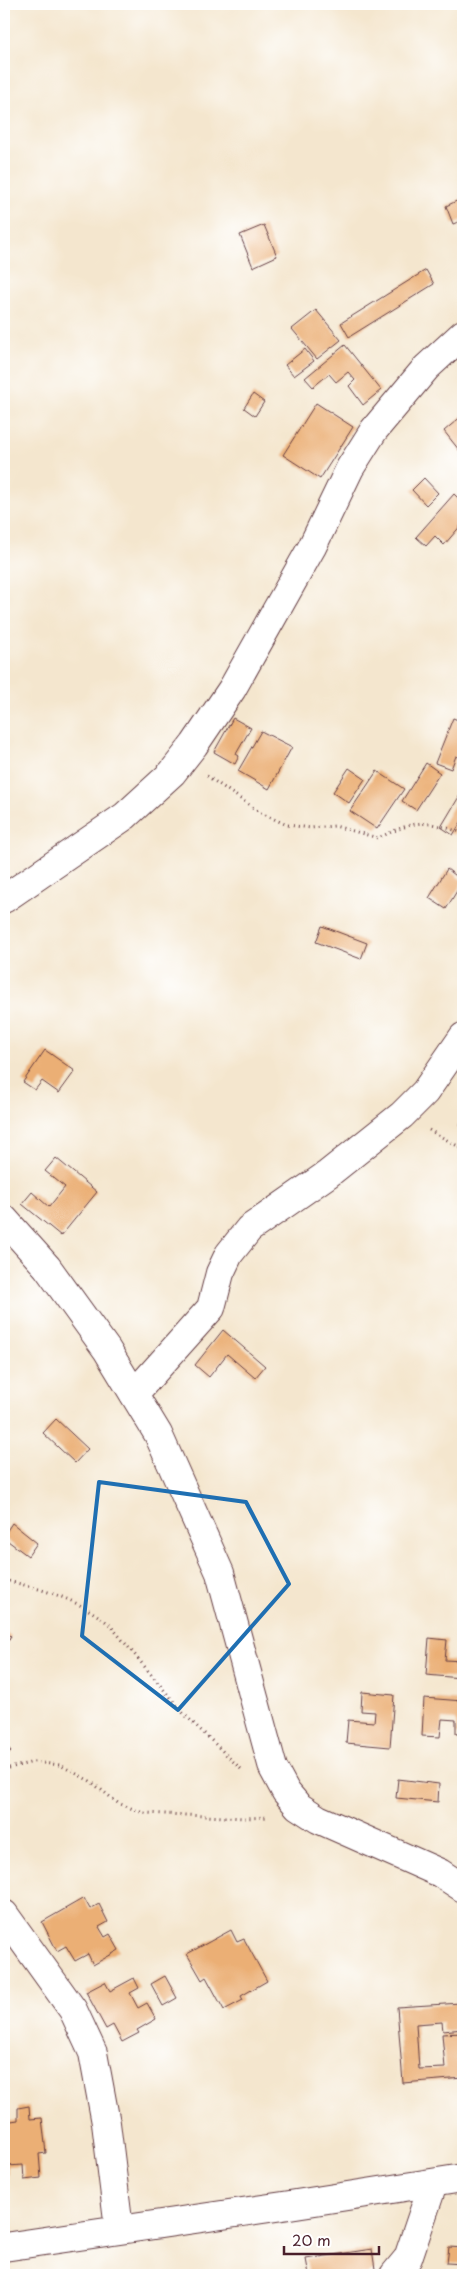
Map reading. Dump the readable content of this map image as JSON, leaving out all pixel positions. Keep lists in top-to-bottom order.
{
  "scale_bar": "20 m"
}
